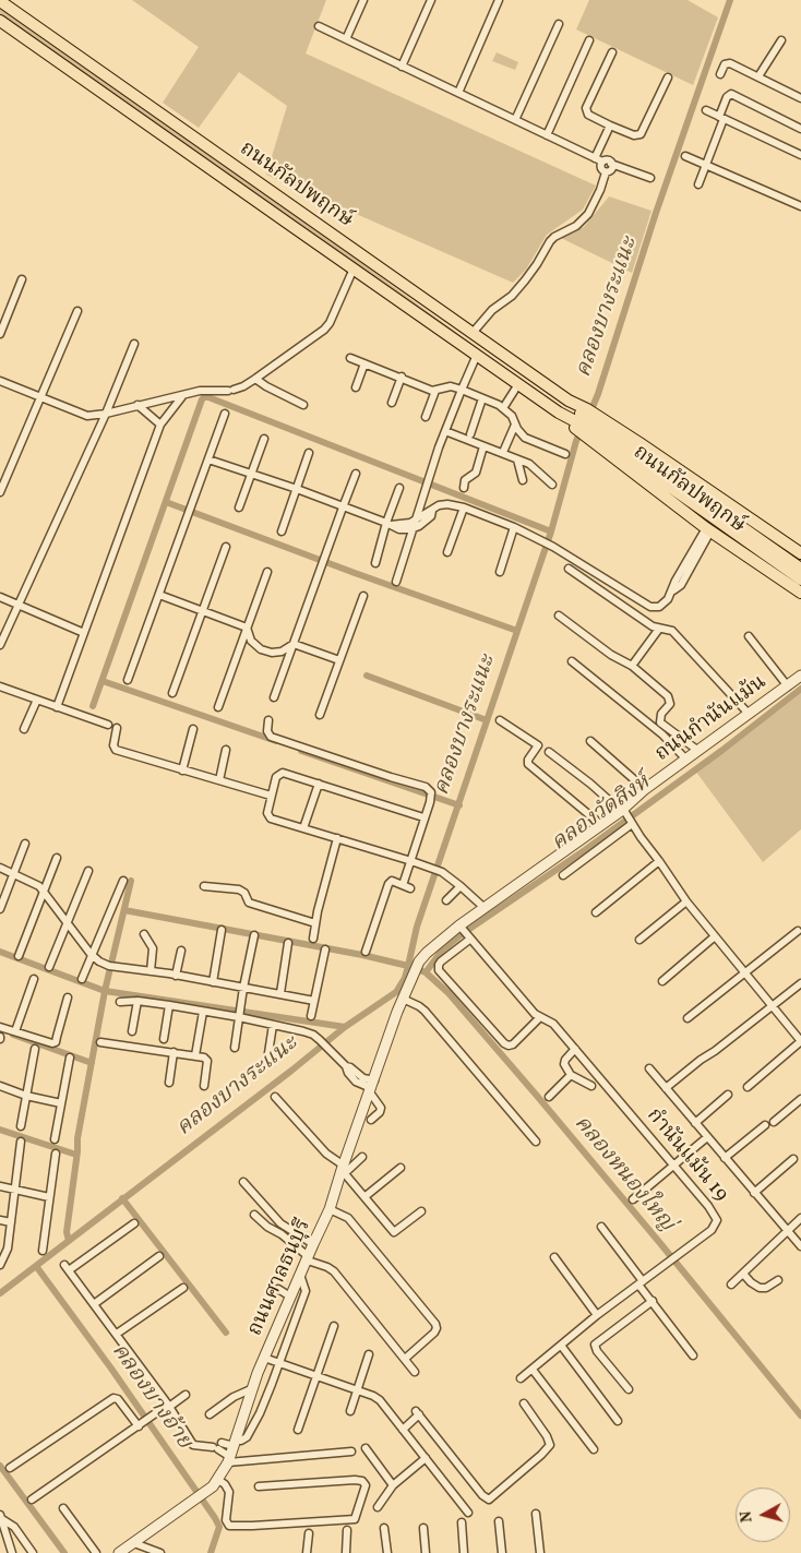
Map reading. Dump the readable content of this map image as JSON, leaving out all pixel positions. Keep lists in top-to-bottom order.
{
  "streets": {
    "main road": ["ถนนกัลปพฤกษ์"],
    "street": ["ถนนกำนันแม้น", "กำนันแม้น 19", "ถนนศาลธนบุรี"]
  },
  "crossings": [
    ["ถนนกำนันแม้น", "กำนันแม้น 19"],
    ["ถนนกำนันแม้น", "ถนนศาลธนบุรี"]
  ],
  "water": [
    "คลองบางระแนะ",
    "คลองวัดสิงห์",
    "คลองหนองใหญ่",
    "คลองบางอ้าย"
  ],
  "north": "left"
}
